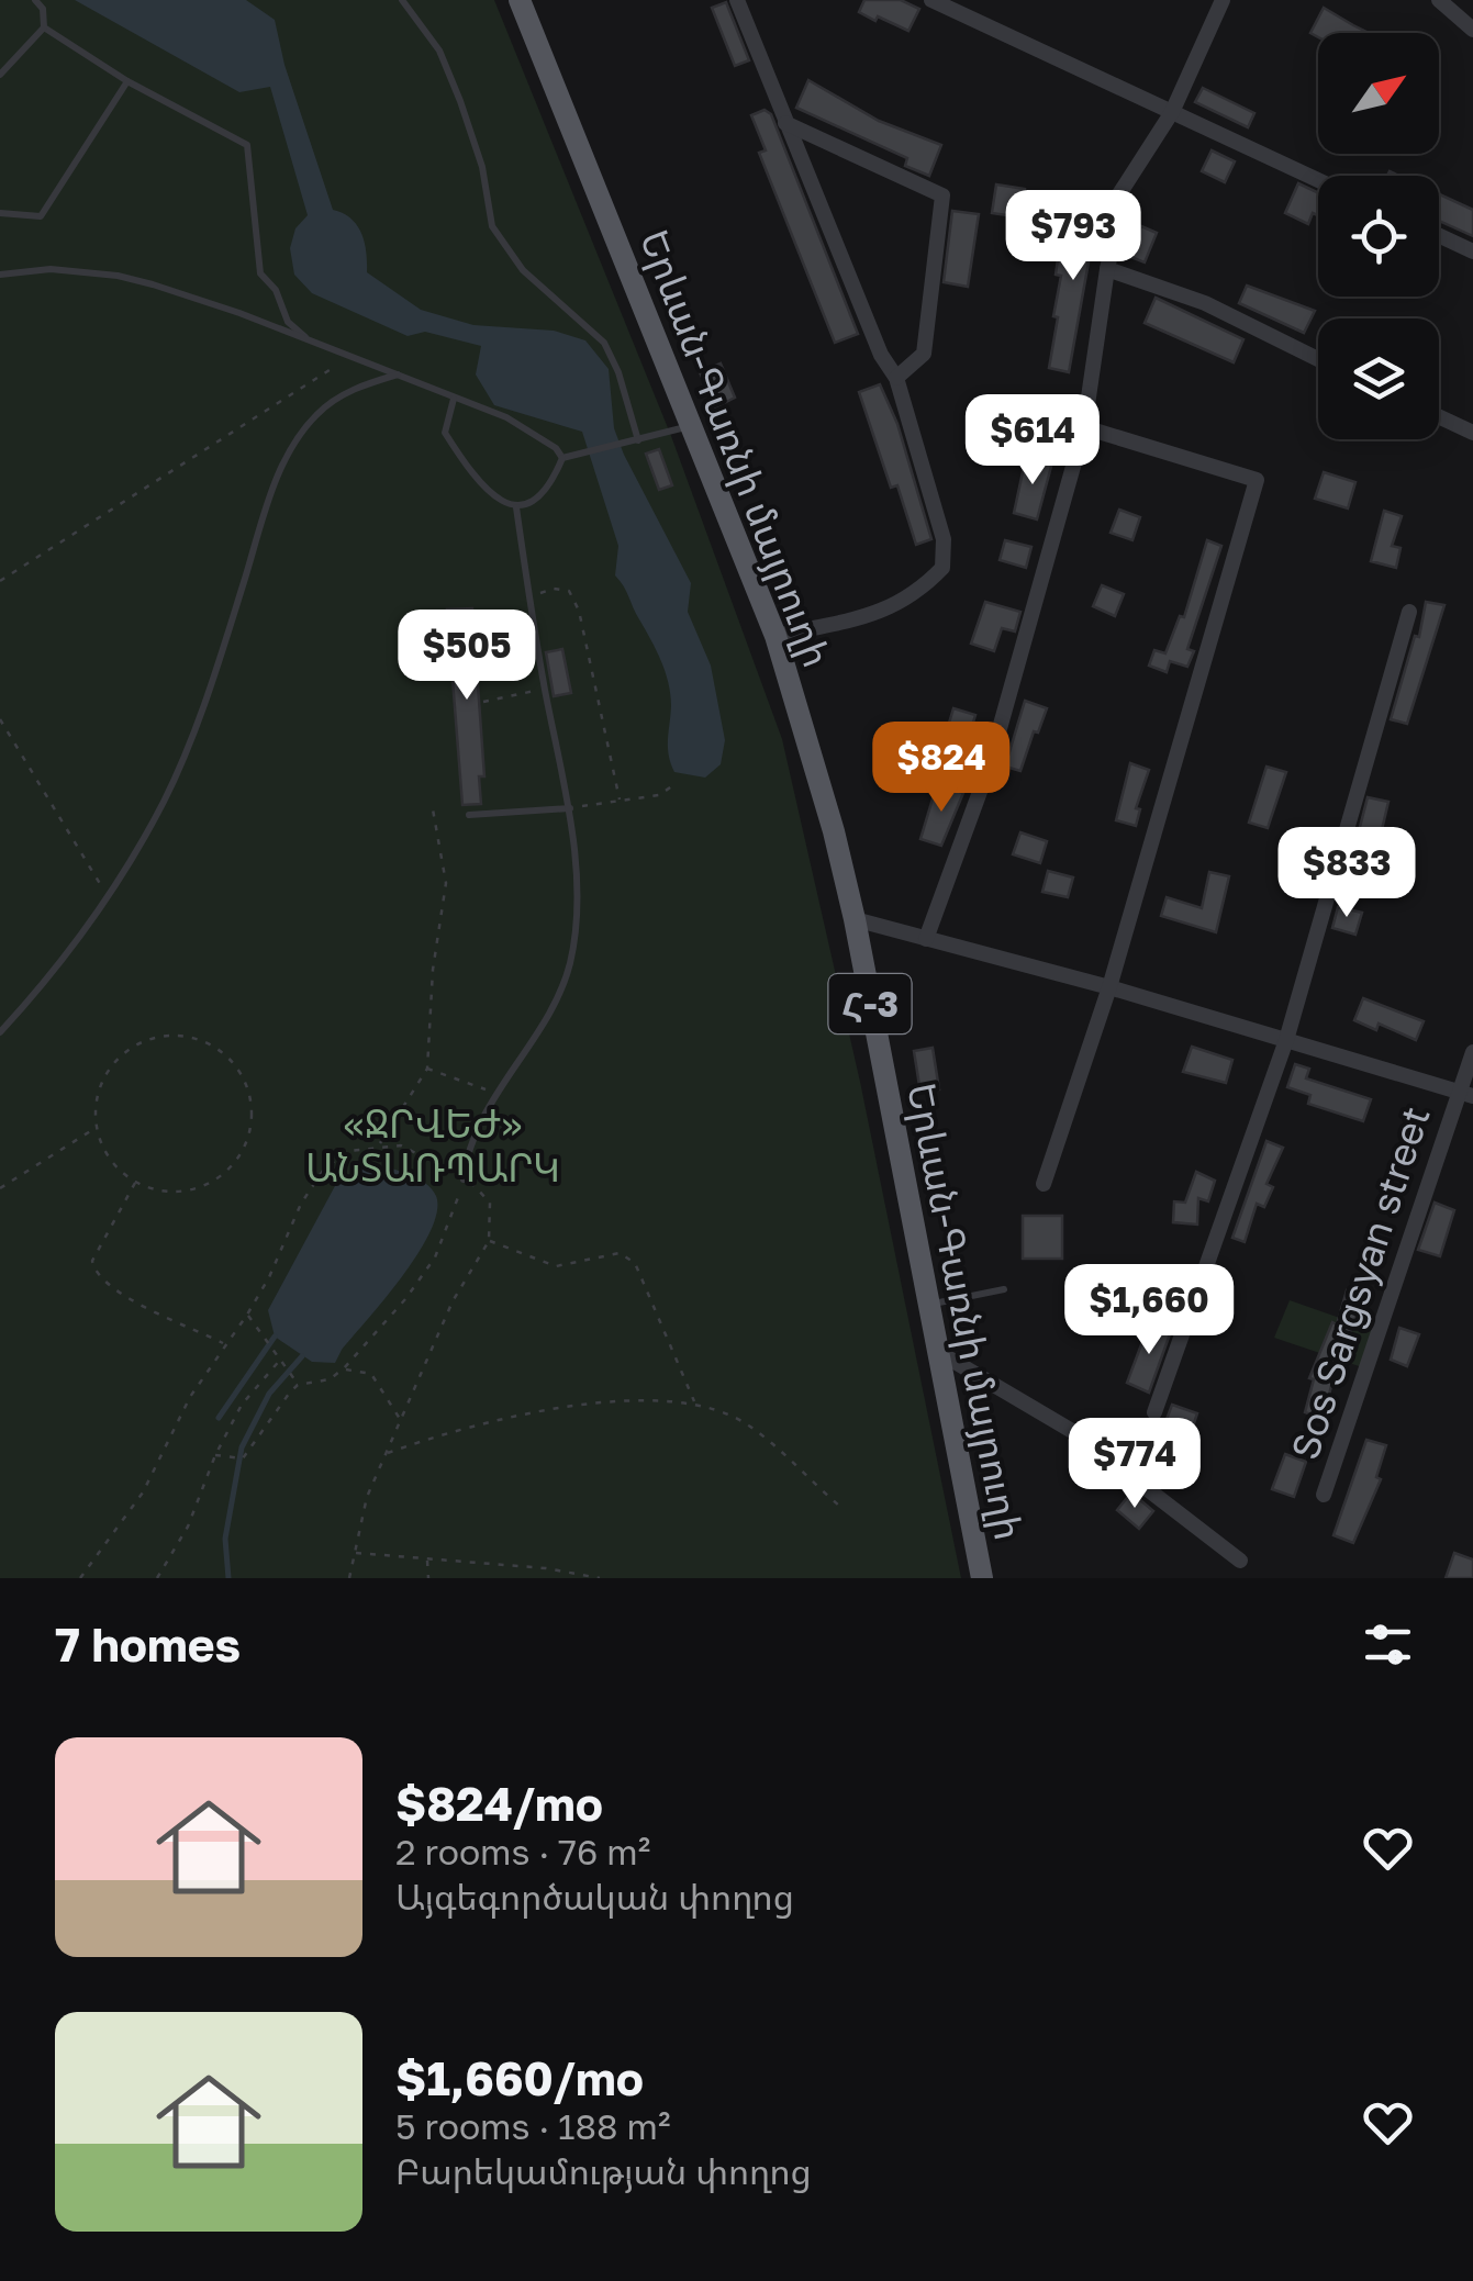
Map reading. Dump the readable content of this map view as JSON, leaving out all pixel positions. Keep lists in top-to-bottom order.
{
  "streets": {
    "main road": ["Երևան-Գառնի մայրուղի", "Հ-3"],
    "street": ["Sos Sargsyan street"]
  },
  "parks": ["«ՋՐՎԵԺ» ԱՆՏԱՌՊԱՐԿ"],
  "north": "top right",
  "page": {
    "price": [
      "$793",
      "$614",
      "$505",
      "$824",
      "$833",
      "$1,660",
      "$774"
    ],
    "heading": "7 homes",
    "list": [
      {
        "name": "$824/mo",
        "note": "2 rooms · 76 m² · Այգեգործական փողոց"
      },
      {
        "name": "$1,660/mo",
        "note": "5 rooms · 188 m² · Բարեկամության փողոց"
      }
    ]
  }
}
